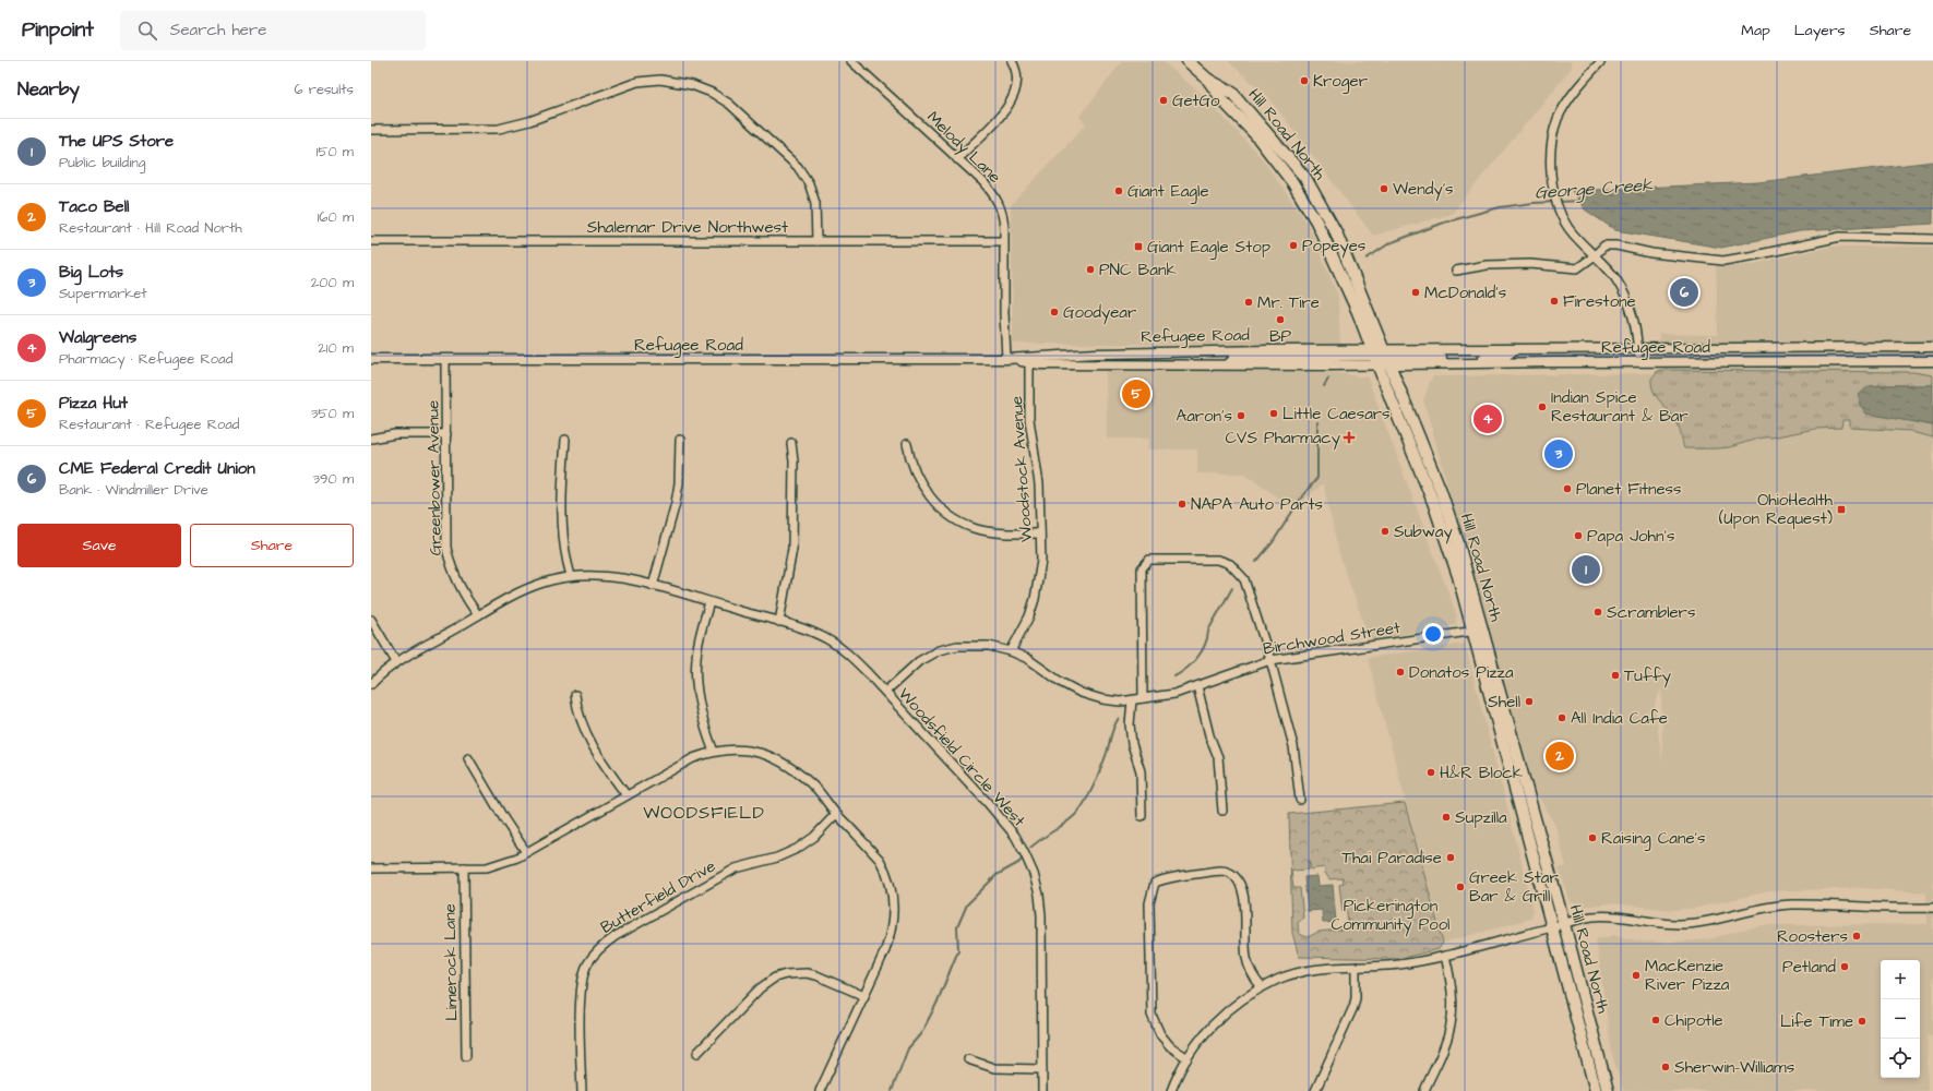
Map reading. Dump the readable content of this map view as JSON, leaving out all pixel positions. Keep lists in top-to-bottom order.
{
  "streets": {
    "highway": ["Hill Road North"],
    "main road": ["Refugee Road"],
    "street": [
      "Melody Lane",
      "Shalemar Drive Northwest",
      "Woodstock Avenue",
      "Greenbower Avenue",
      "Birchwood Street",
      "Woodsfield Circle West",
      "Butterfield Drive",
      "Limerock Lane"
    ]
  },
  "crossings": [
    ["Hill Road North", "Refugee Road"],
    ["Hill Road North", "Birchwood Street"],
    ["Melody Lane", "Shalemar Drive Northwest"],
    ["Melody Lane", "Refugee Road"],
    ["Refugee Road", "Woodstock Avenue"],
    ["Refugee Road", "Greenbower Avenue"],
    ["Woodstock Avenue", "Birchwood Street"],
    ["Greenbower Avenue", "Woodsfield Circle West"],
    ["Birchwood Street", "Woodsfield Circle West"]
  ],
  "districts": ["WOODSFIELD"],
  "water": ["George Creek"],
  "parks": ["Pickerington Community Pool"],
  "places": {
    "other": [
      "Kroger",
      "GetGo",
      "Wendy's",
      "Giant Eagle",
      "Popeyes",
      "PNC Bank",
      "McDonald's",
      "Firestone",
      "Mr. Tire",
      "Goodyear",
      "BP",
      "Indian Spice Restaurant & Bar",
      "Little Caesars",
      "Aaron's",
      "Planet Fitness",
      "NAPA Auto Parts",
      "Subway",
      "Papa John's",
      "Scramblers",
      "Donatos Pizza",
      "Tuffy",
      "Shell",
      "All India Cafe",
      "H&R Block",
      "Supzilla",
      "Raising Cane's",
      "Thai Paradise",
      "Greek Star Bar & Grill",
      "Roosters",
      "Petland",
      "MacKenzie River Pizza",
      "Chipotle",
      "Life Time",
      "Sherwin-Williams"
    ],
    "transit": ["Giant Eagle Stop", "OhioHealth (Upon Request)"],
    "health": ["CVS Pharmacy"]
  },
  "page": {
    "header": "Pinpoint",
    "search": "Search here",
    "nav": ["Map", "Layers", "Share"],
    "heading": ["Nearby", "6 results"],
    "list": [
      {
        "mark": "1",
        "name": "The UPS Store",
        "note": "Public building",
        "value": "150 m"
      },
      {
        "mark": "2",
        "name": "Taco Bell",
        "note": "Restaurant · Hill Road North",
        "value": "160 m"
      },
      {
        "mark": "3",
        "name": "Big Lots",
        "note": "Supermarket",
        "value": "200 m"
      },
      {
        "mark": "4",
        "name": "Walgreens",
        "note": "Pharmacy · Refugee Road",
        "value": "210 m"
      },
      {
        "mark": "5",
        "name": "Pizza Hut",
        "note": "Restaurant · Refugee Road",
        "value": "350 m"
      },
      {
        "mark": "6",
        "name": "CME Federal Credit Union",
        "note": "Bank · Windmiller Drive",
        "value": "390 m"
      }
    ],
    "pins": [
      "6",
      "5",
      "4",
      "3",
      "1",
      "2"
    ],
    "buttons": ["Save", "Share"],
    "map_buttons": ["+", "−"]
  }
}
